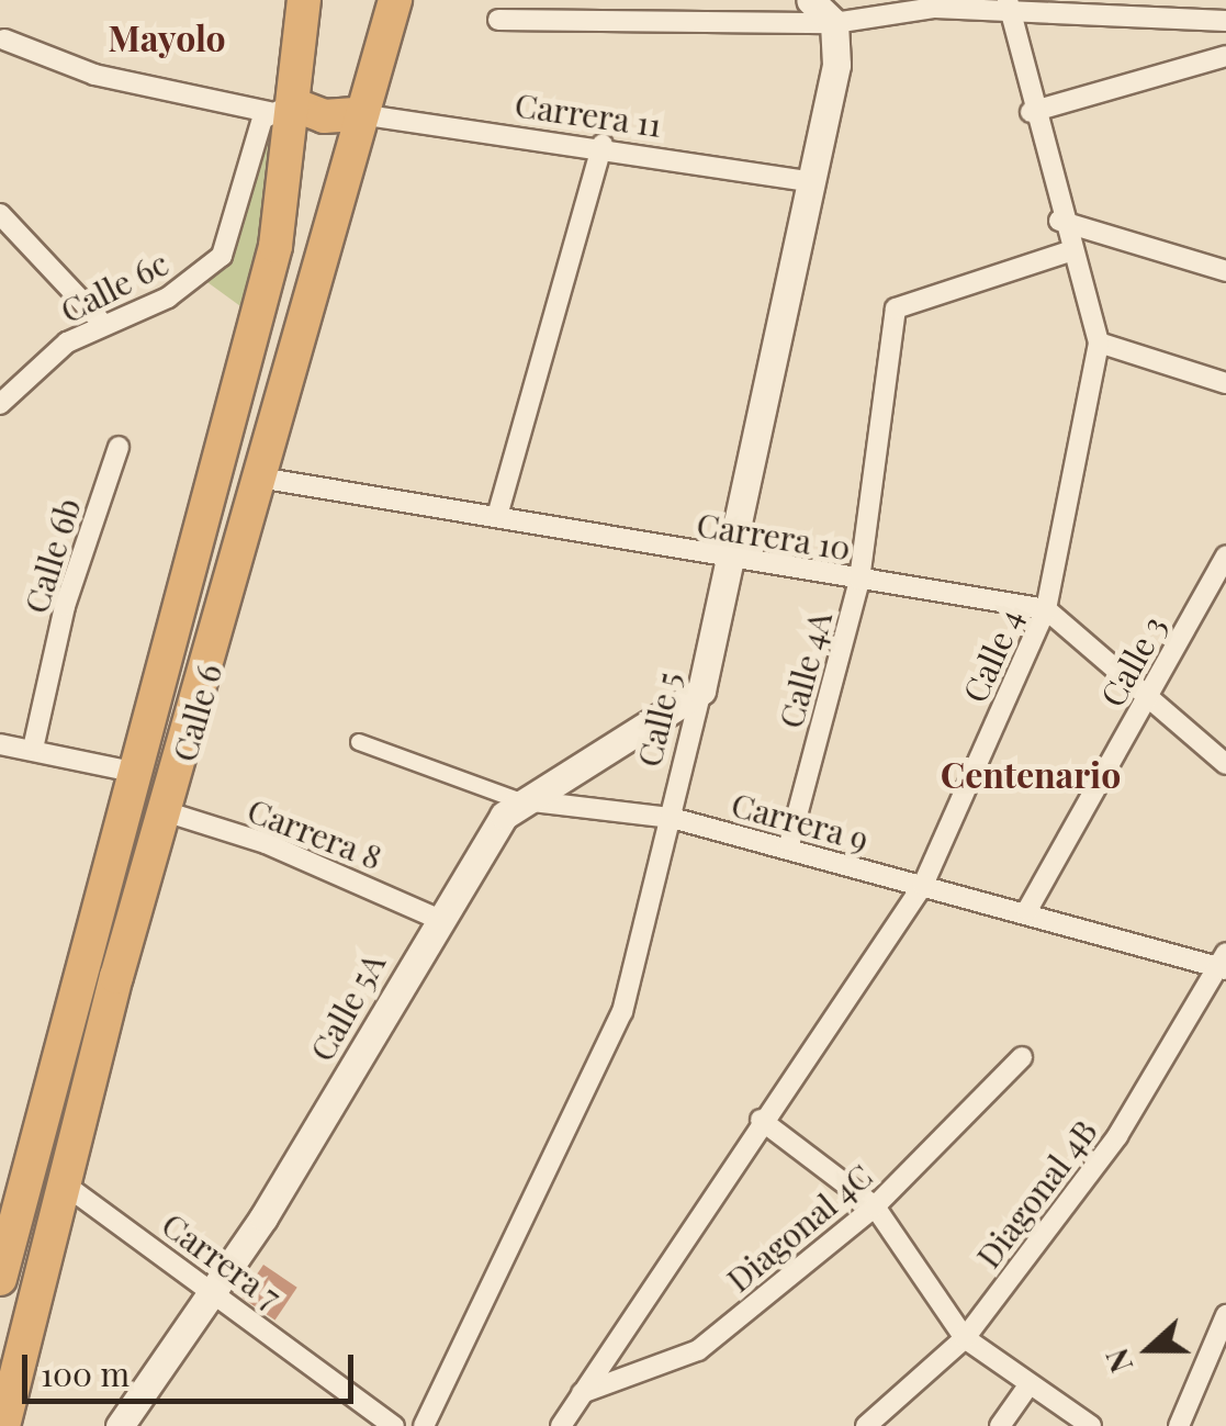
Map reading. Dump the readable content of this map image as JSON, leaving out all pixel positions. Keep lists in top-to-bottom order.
{
  "streets": {
    "highway": ["Calle 6"],
    "main road": ["Calle 5", "Calle 5A"],
    "street": [
      "Carrera 11",
      "Calle 6c",
      "Carrera 10",
      "Calle 6b",
      "Calle 4",
      "Calle 3",
      "Calle 4A",
      "Carrera 9",
      "Carrera 8",
      "Diagonal 4B",
      "Diagonal 4C",
      "Carrera 7"
    ]
  },
  "crossings": [
    ["Carrera 11", "Calle 6"],
    ["Carrera 11", "Calle 5"],
    ["Calle 6c", "Calle 6"],
    ["Carrera 10", "Calle 4"],
    ["Carrera 10", "Calle 4A"],
    ["Carrera 10", "Calle 6"],
    ["Carrera 10", "Calle 5"],
    ["Calle 4", "Calle 4A"],
    ["Calle 4", "Carrera 9"],
    ["Calle 4", "Diagonal 4C"],
    ["Calle 3", "Carrera 9"],
    ["Calle 4A", "Carrera 9"],
    ["Calle 6", "Carrera 8"],
    ["Calle 6", "Carrera 7"],
    ["Calle 5", "Carrera 9"],
    ["Calle 5", "Calle 5A"],
    ["Carrera 9", "Calle 5A"],
    ["Carrera 9", "Diagonal 4B"],
    ["Carrera 8", "Calle 5A"],
    ["Calle 5A", "Carrera 7"]
  ],
  "districts": ["Mayolo", "Centenario"],
  "scale_bar": "100 m",
  "north": "left"
}
